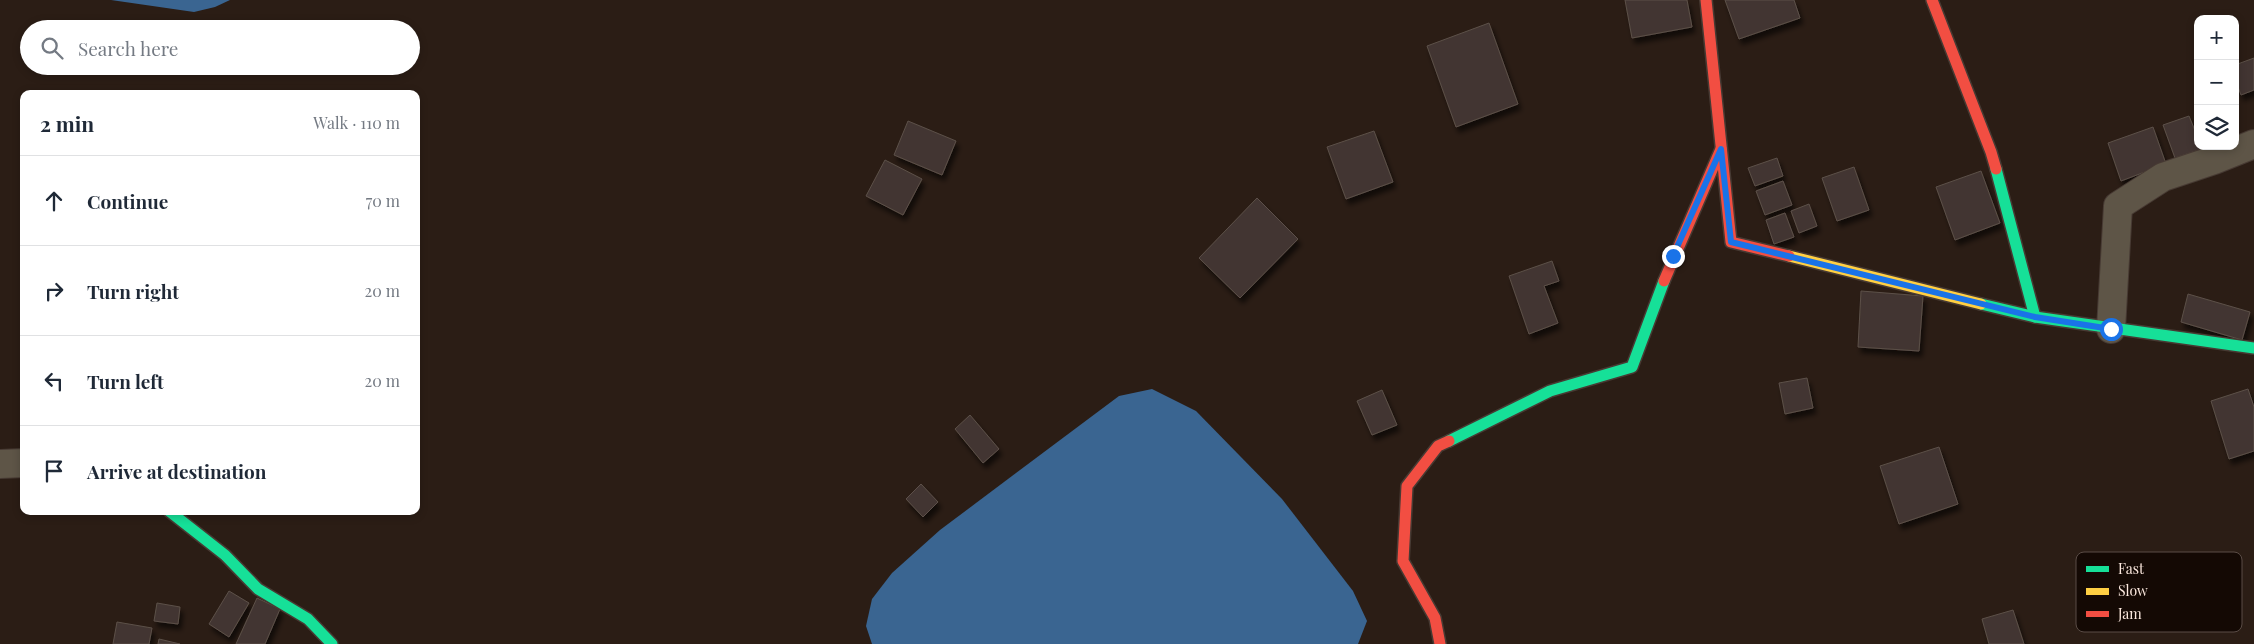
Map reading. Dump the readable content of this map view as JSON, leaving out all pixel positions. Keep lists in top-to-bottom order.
{
  "legend": ["Fast", "Slow", "Jam"],
  "page": {
    "map_buttons": ["+", "−"],
    "search": "Search here",
    "heading": ["2 min", "Walk · 110 m"],
    "list": [
      ["Continue", "70 m"],
      ["Turn right", "20 m"],
      ["Turn left", "20 m"],
      "Arrive at destination"
    ]
  }
}
